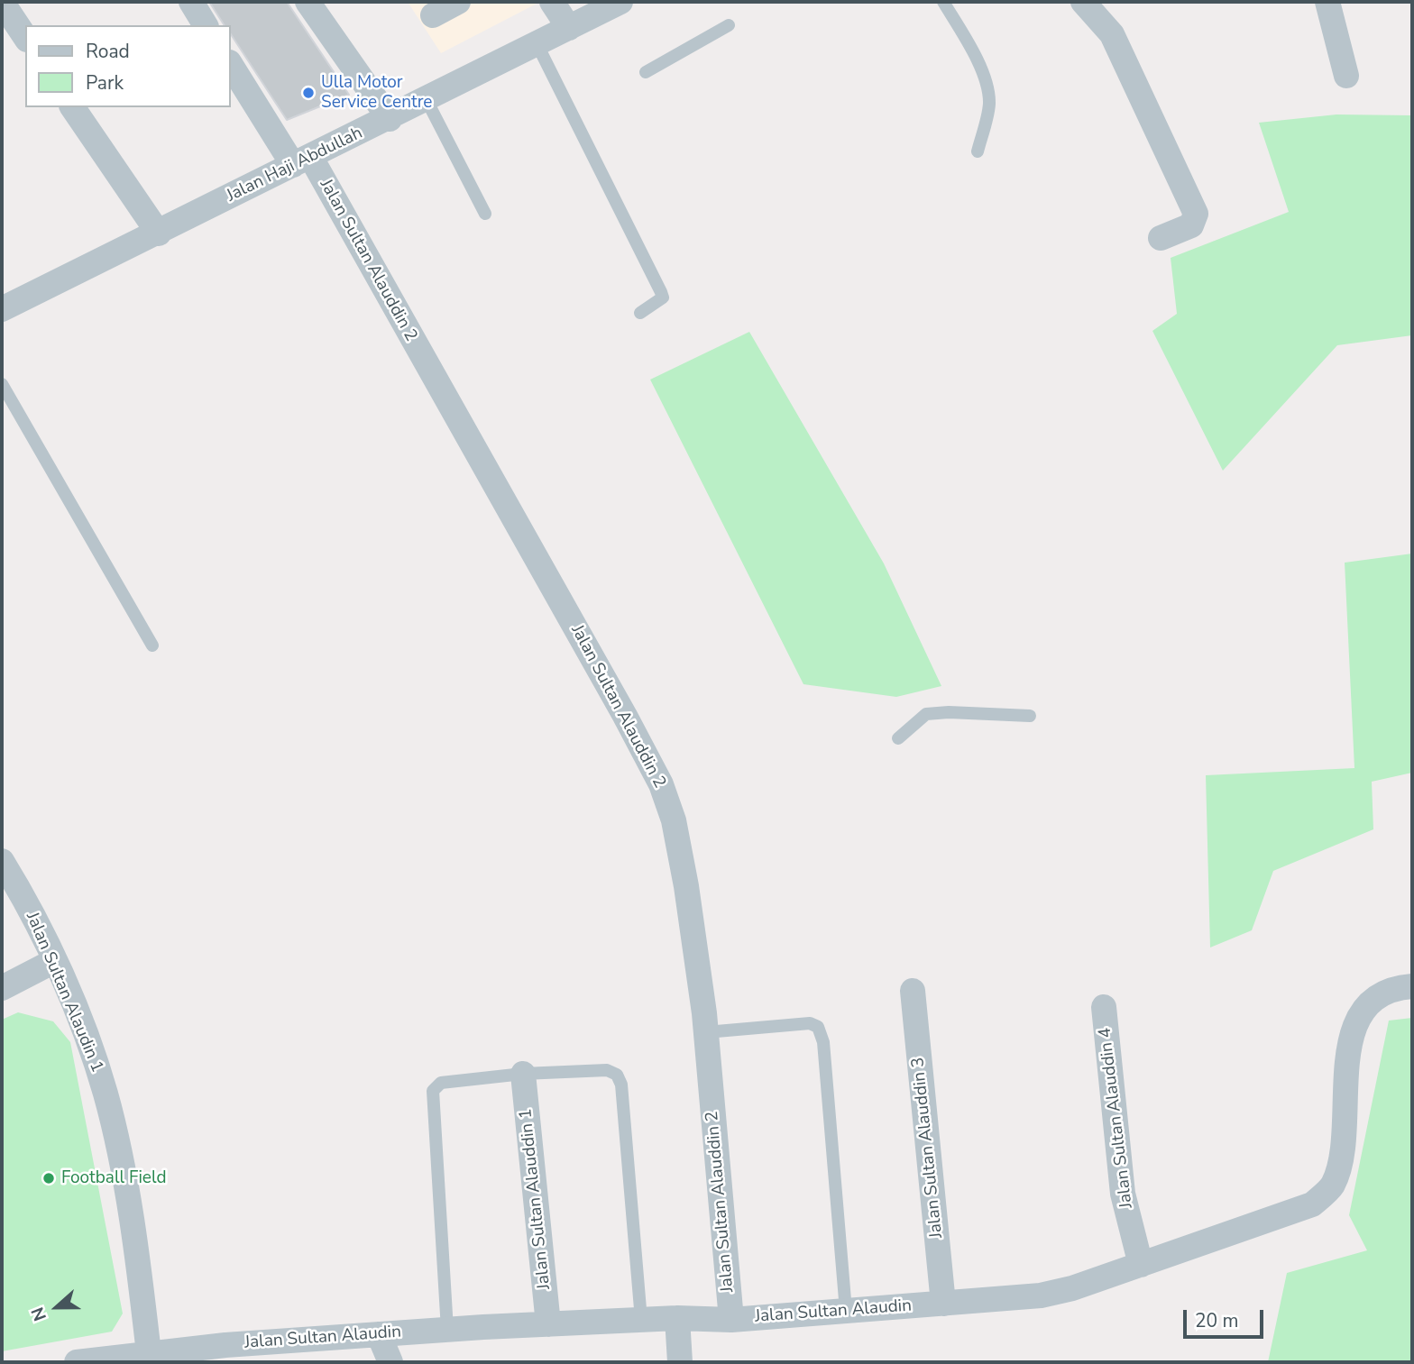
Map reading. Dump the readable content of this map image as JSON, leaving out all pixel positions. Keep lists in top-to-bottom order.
{
  "streets": {
    "street": [
      "Jalan Haji Abdullah",
      "Jalan Sultan Alauddin 2",
      "Jalan Sultan Alaudin 1",
      "Jalan Sultan Alauddin 4",
      "Jalan Sultan Alauddin 3",
      "Jalan Sultan Alauddin 1",
      "Jalan Sultan Alaudin"
    ]
  },
  "crossings": [
    ["Jalan Haji Abdullah", "Jalan Sultan Alauddin 2"],
    ["Jalan Sultan Alauddin 2", "Jalan Sultan Alaudin"],
    ["Jalan Sultan Alaudin 1", "Jalan Sultan Alaudin"],
    ["Jalan Sultan Alauddin 4", "Jalan Sultan Alaudin"],
    ["Jalan Sultan Alauddin 3", "Jalan Sultan Alaudin"],
    ["Jalan Sultan Alauddin 1", "Jalan Sultan Alaudin"]
  ],
  "places": ["Ulla Motor Service Centre", "Football Field"],
  "legend": ["Road", "Park"],
  "scale_bar": "20 m",
  "north": "left"
}
